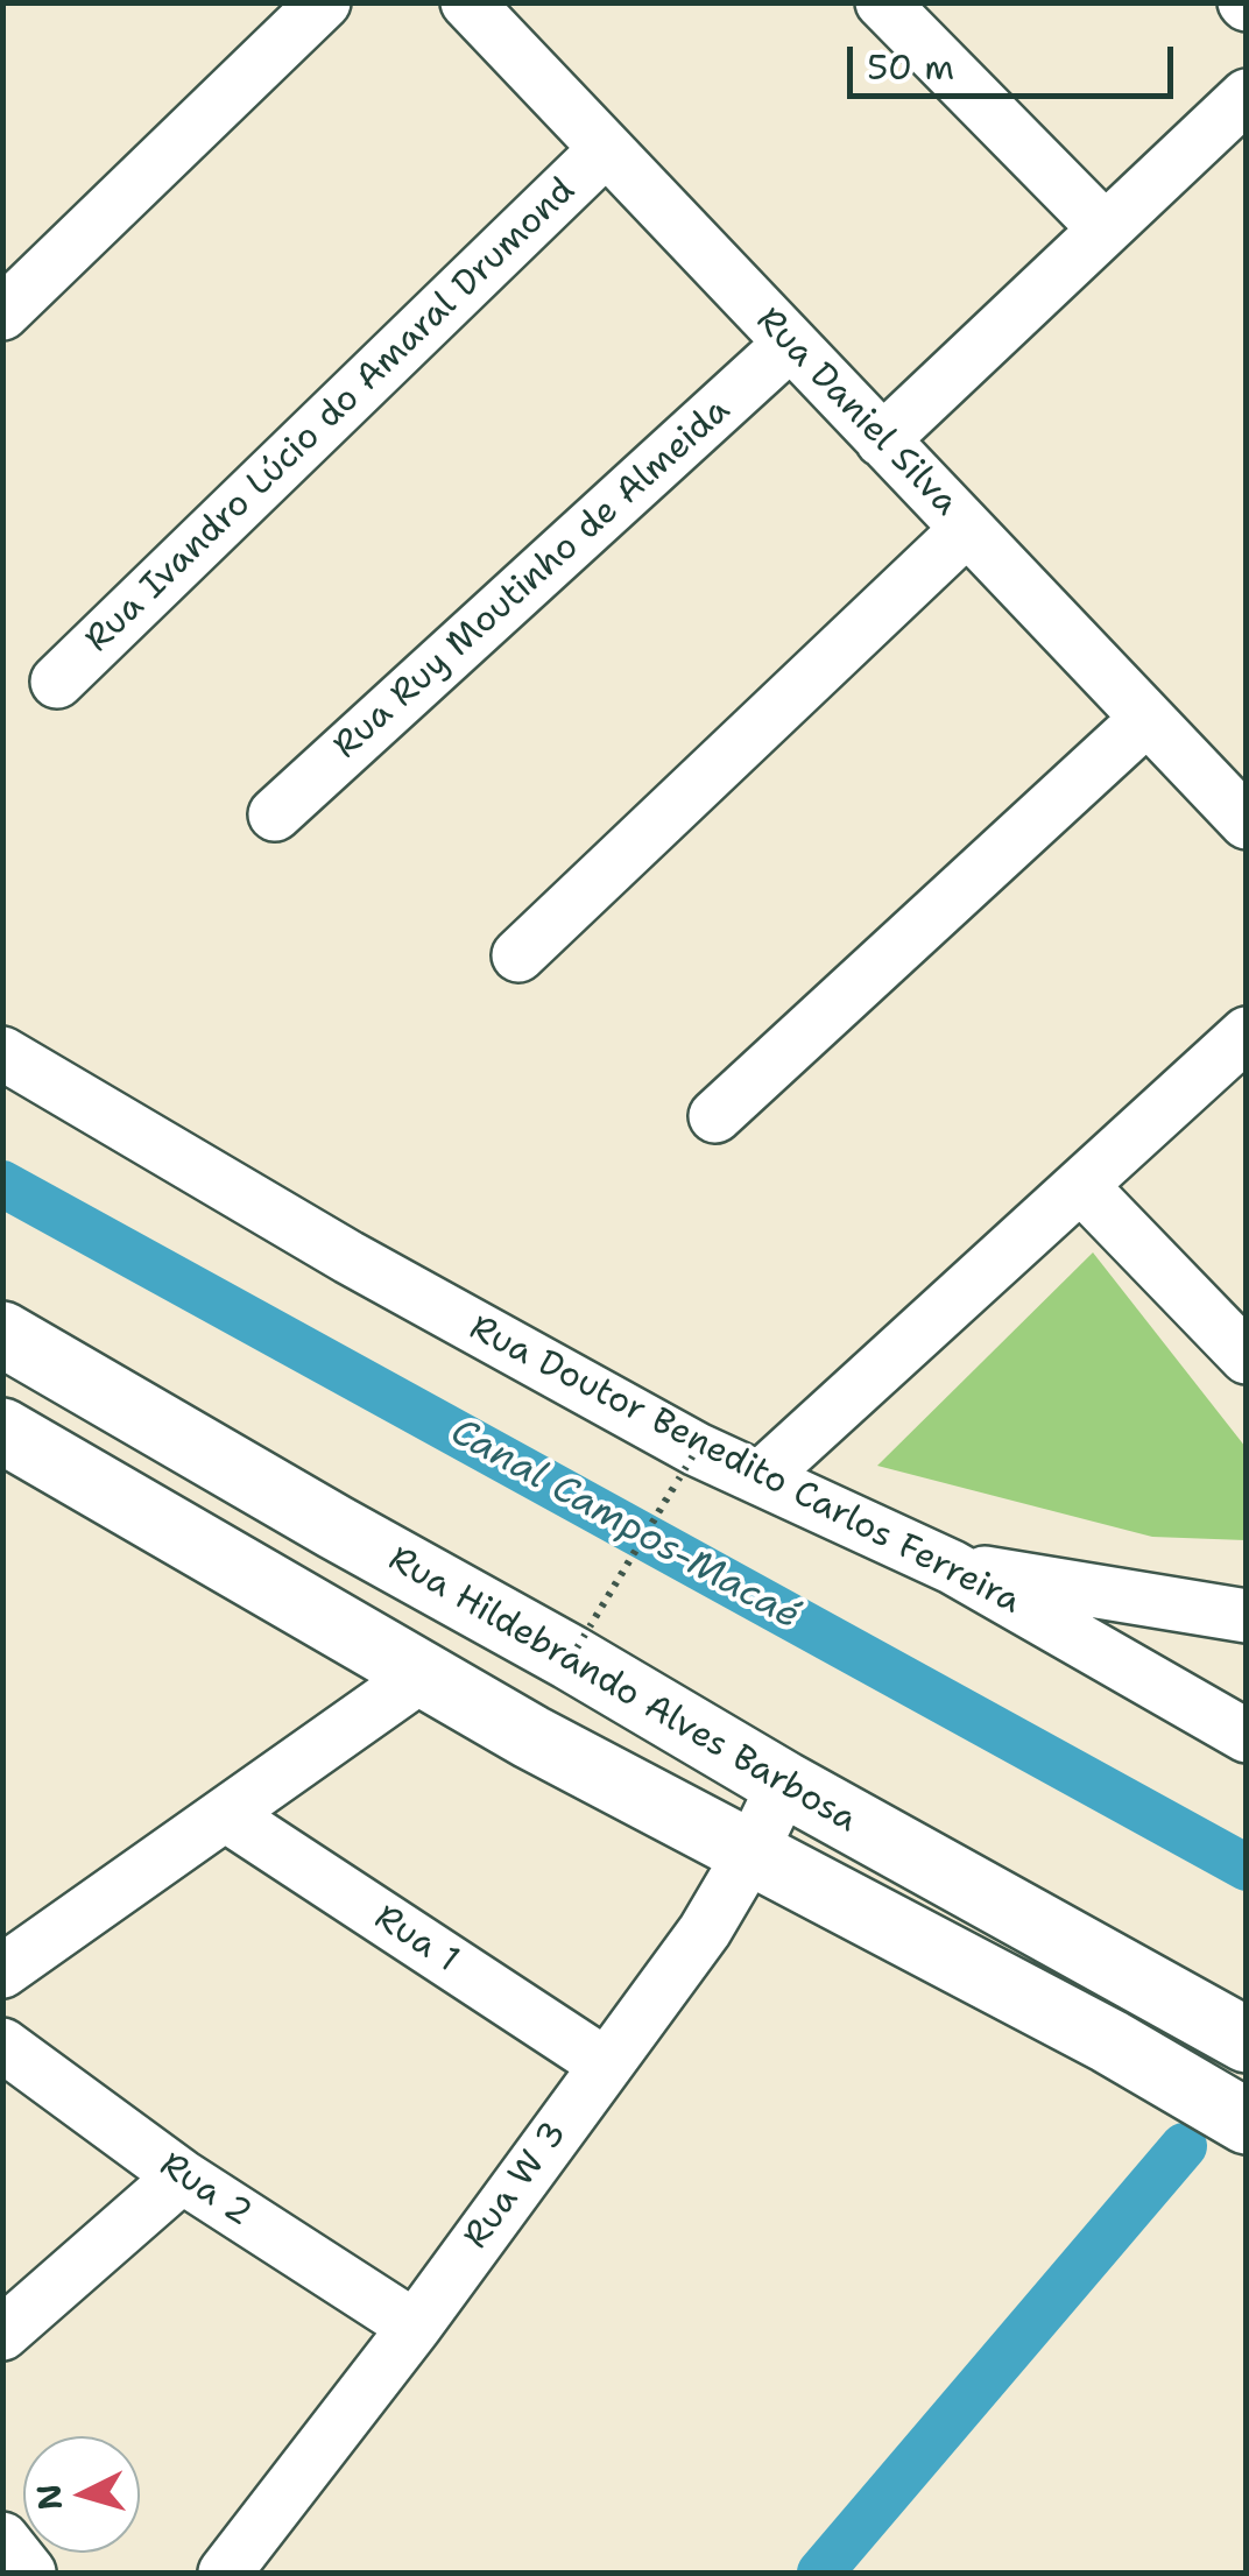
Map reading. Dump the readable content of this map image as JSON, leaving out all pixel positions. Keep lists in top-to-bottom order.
{
  "streets": {
    "main road": ["Rua Hildebrando Alves Barbosa"],
    "street": [
      "Rua Daniel Silva",
      "Rua Ivandro Lúcio do Amaral Drumond",
      "Rua Ruy Moutinho de Almeida",
      "Rua Doutor Benedito Carlos Ferreira",
      "Rua 1",
      "Rua W 3",
      "Rua 2"
    ]
  },
  "crossings": [
    ["Rua Daniel Silva", "Rua Ivandro Lúcio do Amaral Drumond"],
    ["Rua Daniel Silva", "Rua Ruy Moutinho de Almeida"],
    ["Rua Hildebrando Alves Barbosa", "Rua W 3"],
    ["Rua 1", "Rua W 3"],
    ["Rua W 3", "Rua 2"]
  ],
  "water": ["Canal Campos-Macaé"],
  "scale_bar": "50 m",
  "north": "left"
}
